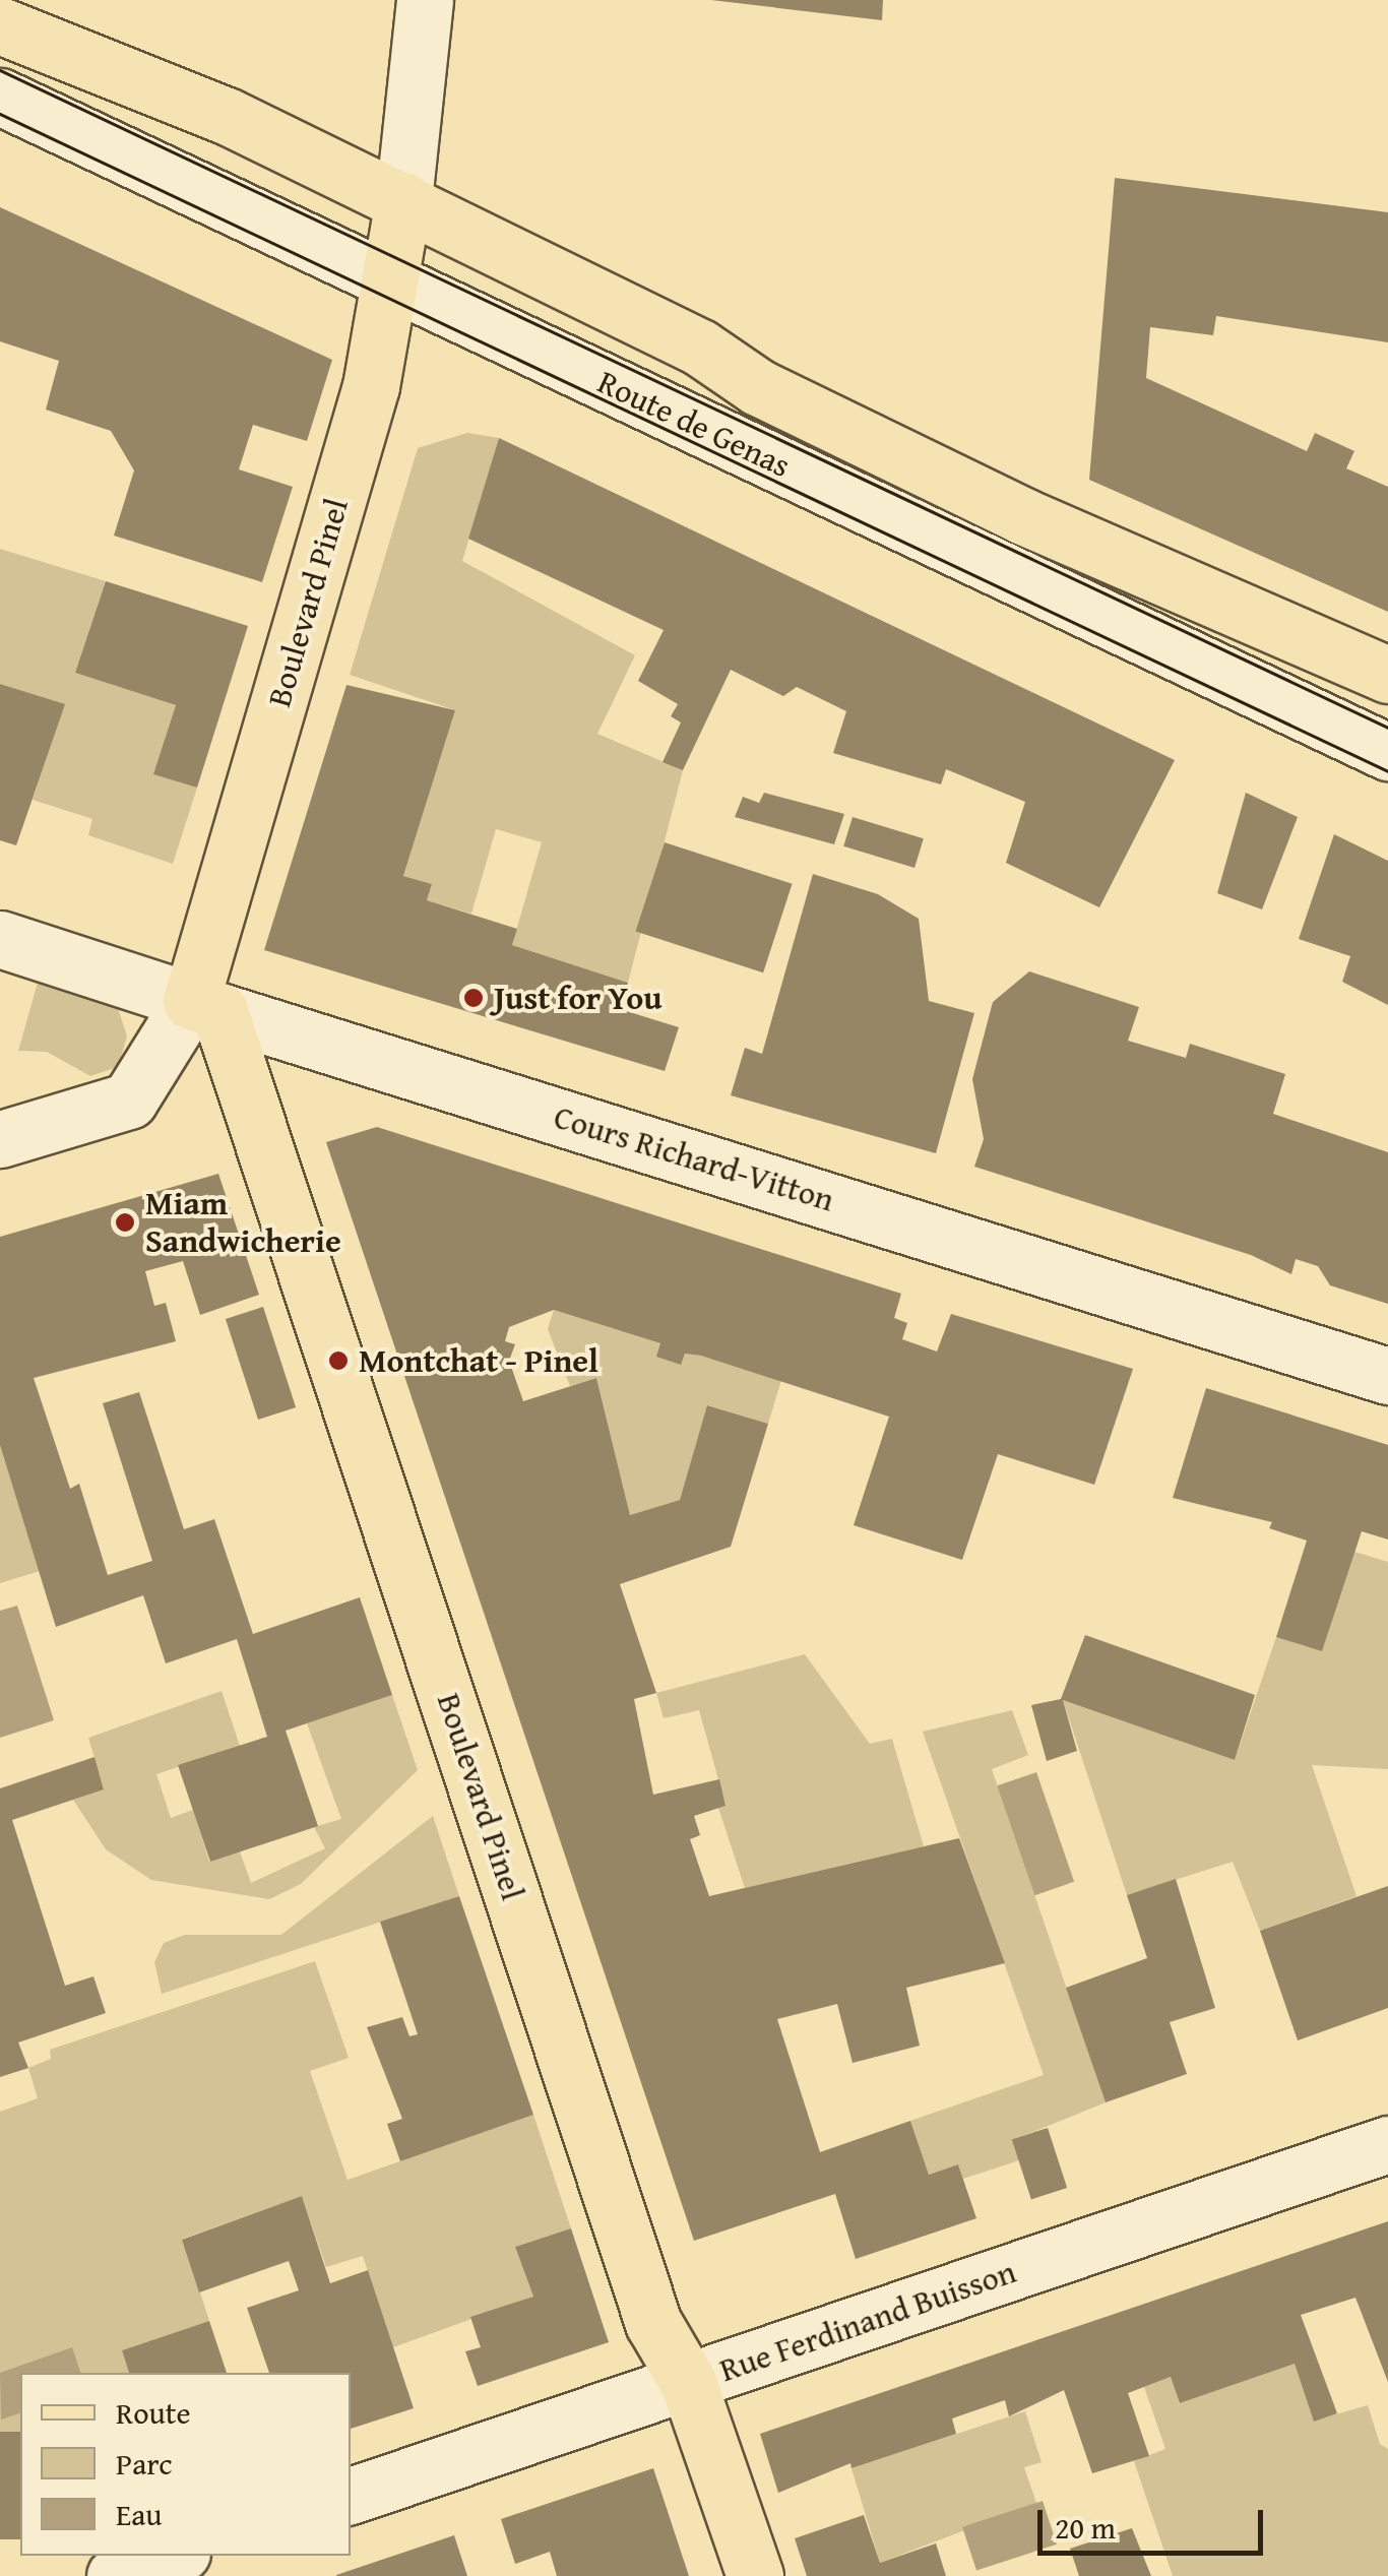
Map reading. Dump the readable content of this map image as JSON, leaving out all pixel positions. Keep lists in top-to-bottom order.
{
  "streets": {
    "main road": ["Route de Genas", "Boulevard Pinel"],
    "street": ["Cours Richard-Vitton", "Rue Ferdinand Buisson"]
  },
  "crossings": [
    ["Route de Genas", "Boulevard Pinel"],
    ["Boulevard Pinel", "Cours Richard-Vitton"],
    ["Boulevard Pinel", "Rue Ferdinand Buisson"]
  ],
  "places": ["Just for You", "Miam Sandwicherie", "Montchat - Pinel"],
  "legend": ["Route", "Parc", "Eau"],
  "scale_bar": "20 m"
}
